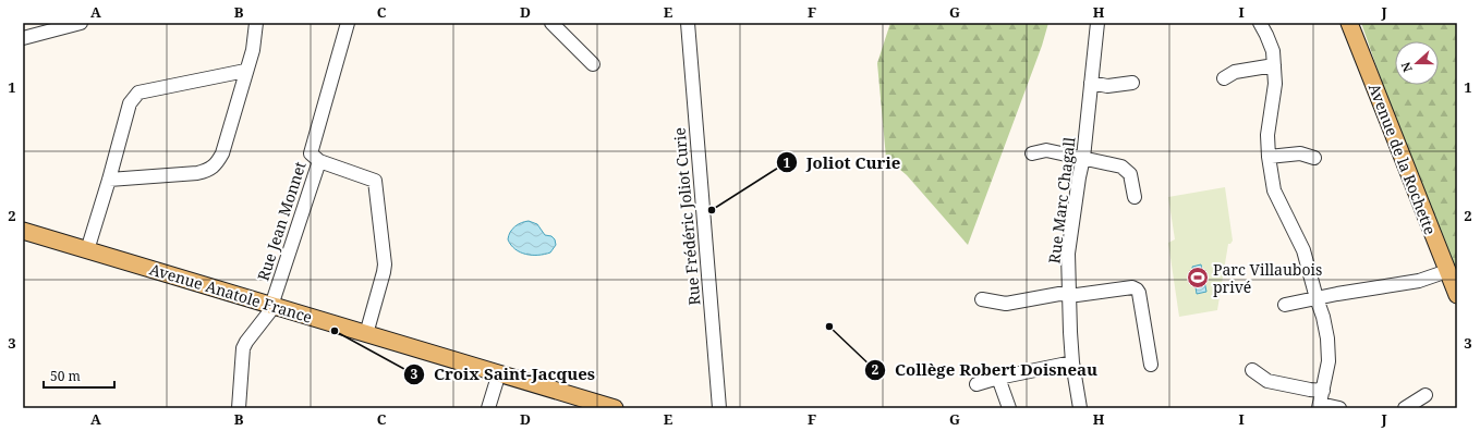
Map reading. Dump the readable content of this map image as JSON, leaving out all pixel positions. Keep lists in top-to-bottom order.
{
  "streets": {
    "main road": ["Avenue de la Rochette", "Avenue Anatole France"],
    "street": ["Rue Marc Chagall", "Rue Frédéric Joliot Curie", "Rue Jean Monnet"]
  },
  "crossings": [
    ["Rue Jean Monnet", "Avenue Anatole France"]
  ],
  "places": {
    "other": ["Joliot Curie", "Collège Robert Doisneau", "Croix Saint-Jacques"],
    "sports": ["Parc Villaubois privé"]
  },
  "scale_bar": "50 m",
  "north": "left",
  "grid": {
    "columns": [
      "A",
      "B",
      "C",
      "D",
      "E",
      "F",
      "G",
      "H",
      "I",
      "J"
    ],
    "rows": ["1", "2", "3"]
  }
}
